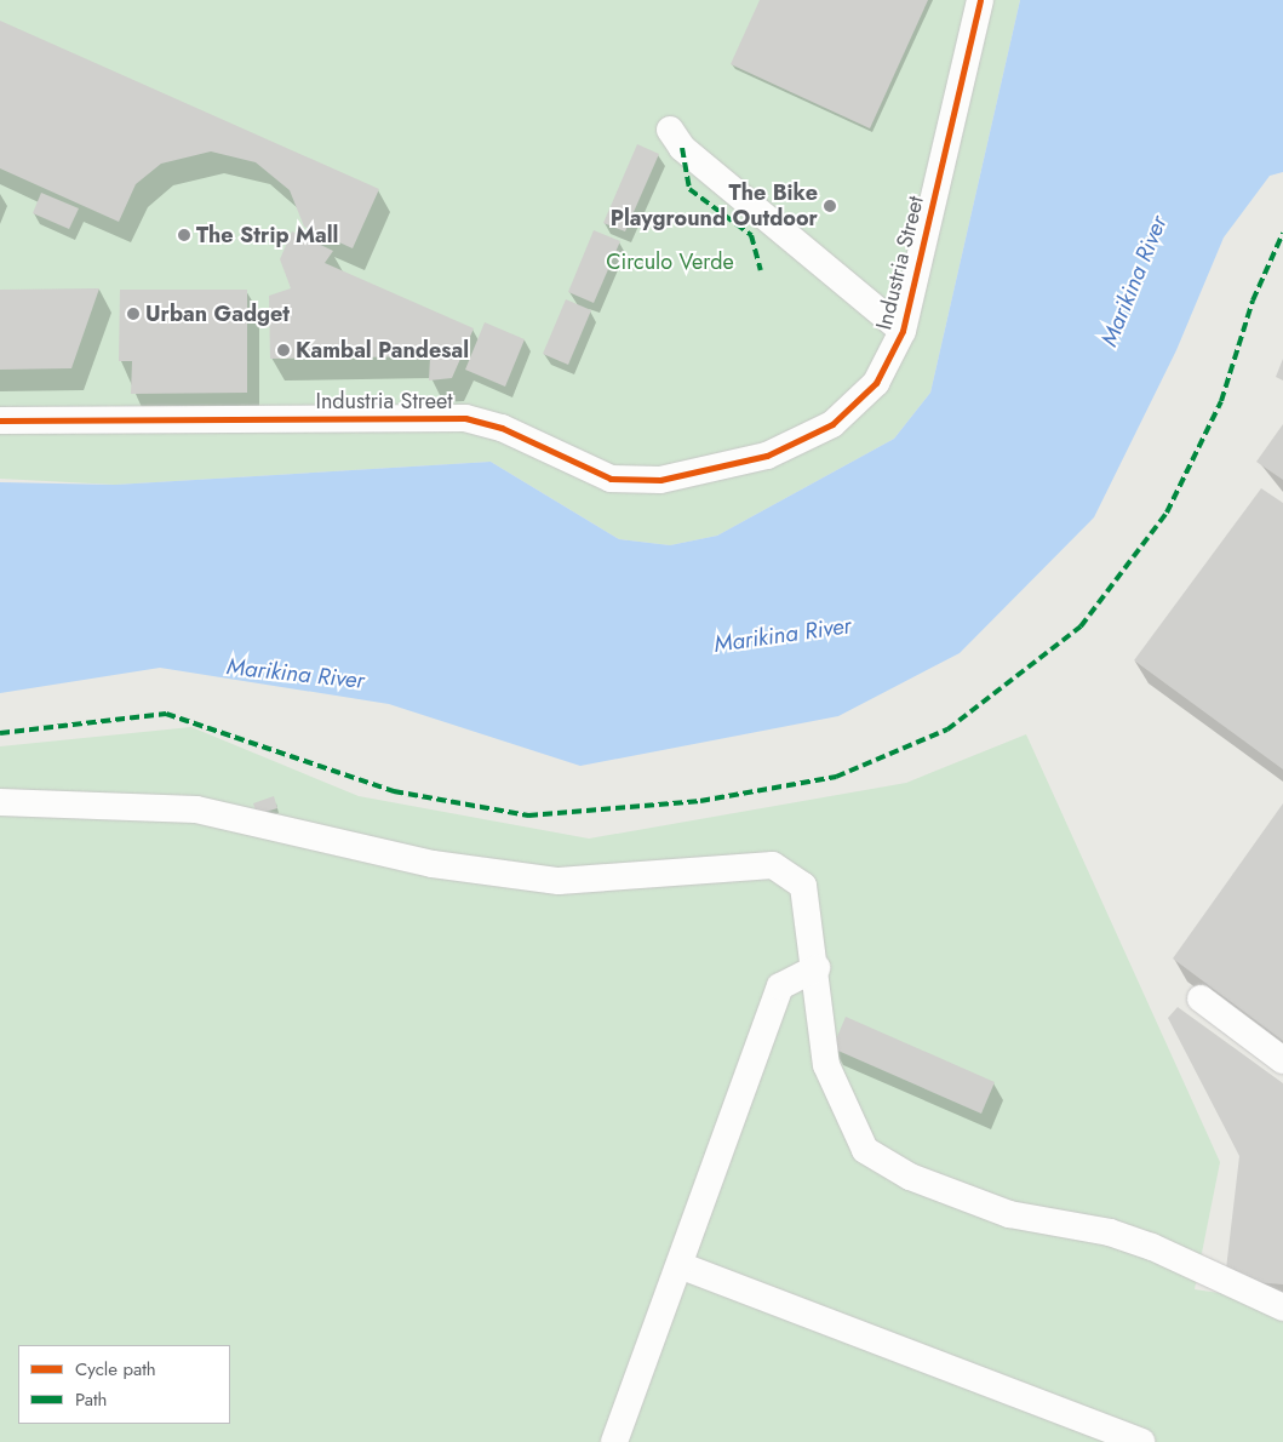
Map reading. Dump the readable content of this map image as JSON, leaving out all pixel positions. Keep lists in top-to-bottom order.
{
  "streets": {
    "street": ["Industria Street"]
  },
  "water": ["Marikina River"],
  "parks": ["Circulo Verde"],
  "places": [
    "The Bike Playground Outdoor",
    "The Strip Mall",
    "Urban Gadget",
    "Kambal Pandesal"
  ],
  "legend": ["Cycle path", "Path"]
}
